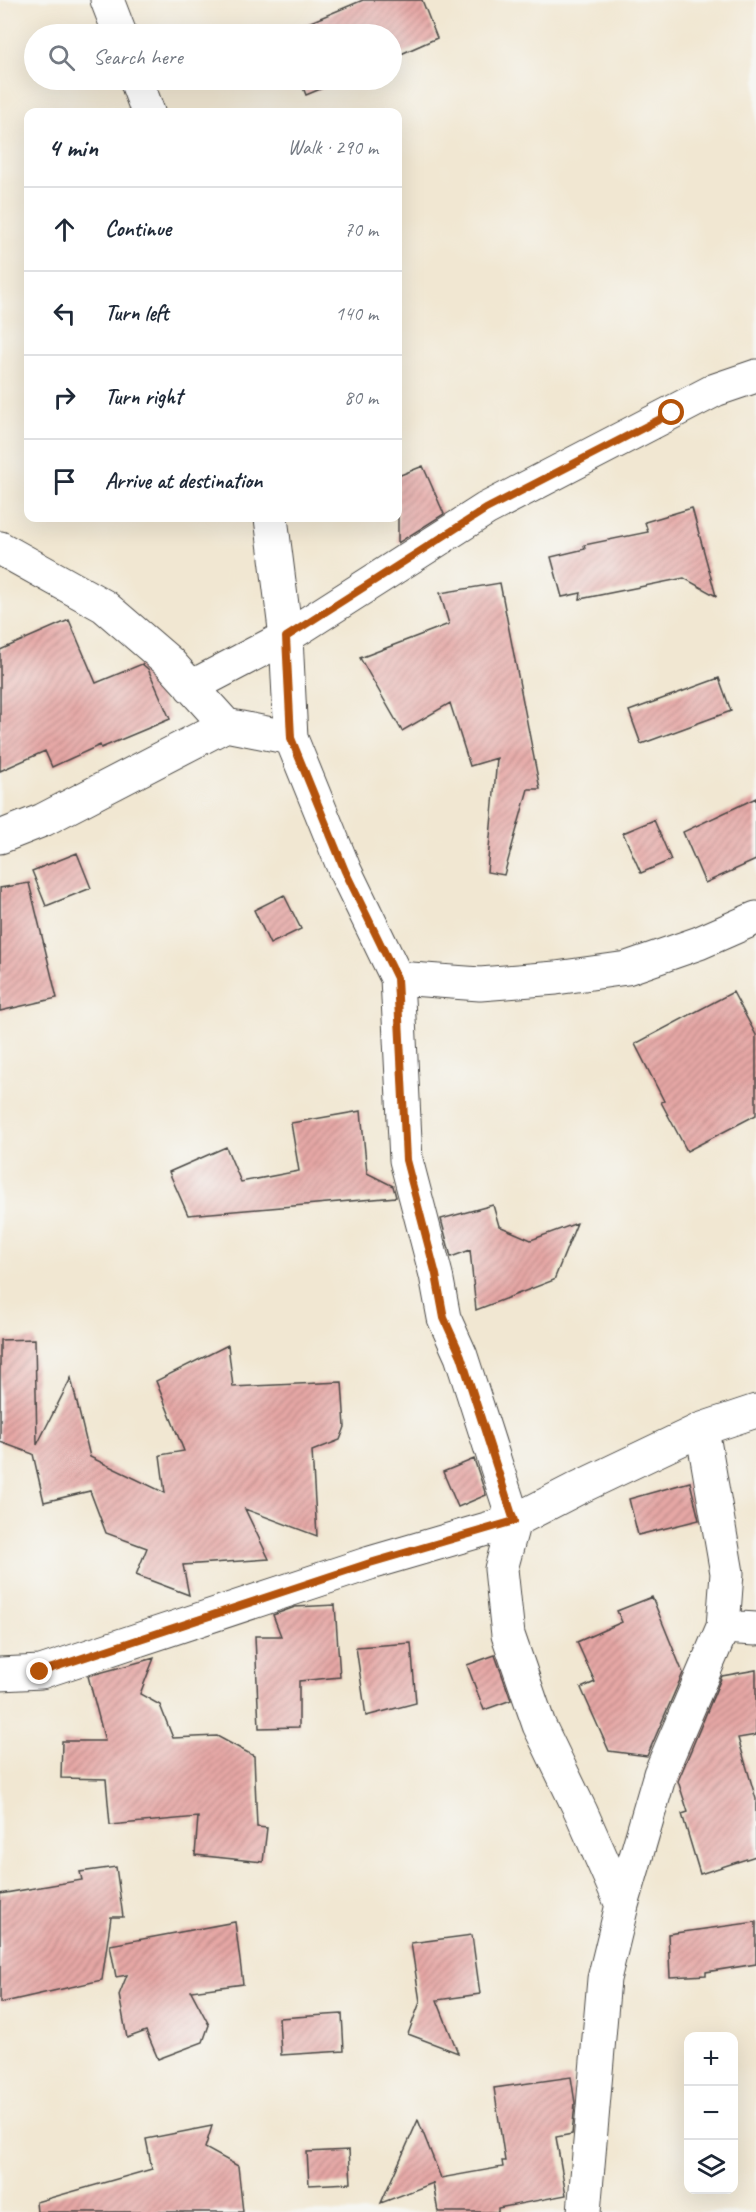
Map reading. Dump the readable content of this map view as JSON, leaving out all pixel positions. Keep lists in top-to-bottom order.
{
  "page": {
    "search": "Search here",
    "heading": ["4 min", "Walk · 290 m"],
    "list": [
      ["Continue", "70 m"],
      ["Turn left", "140 m"],
      ["Turn right", "80 m"],
      "Arrive at destination"
    ],
    "map_buttons": ["+", "−"]
  }
}
